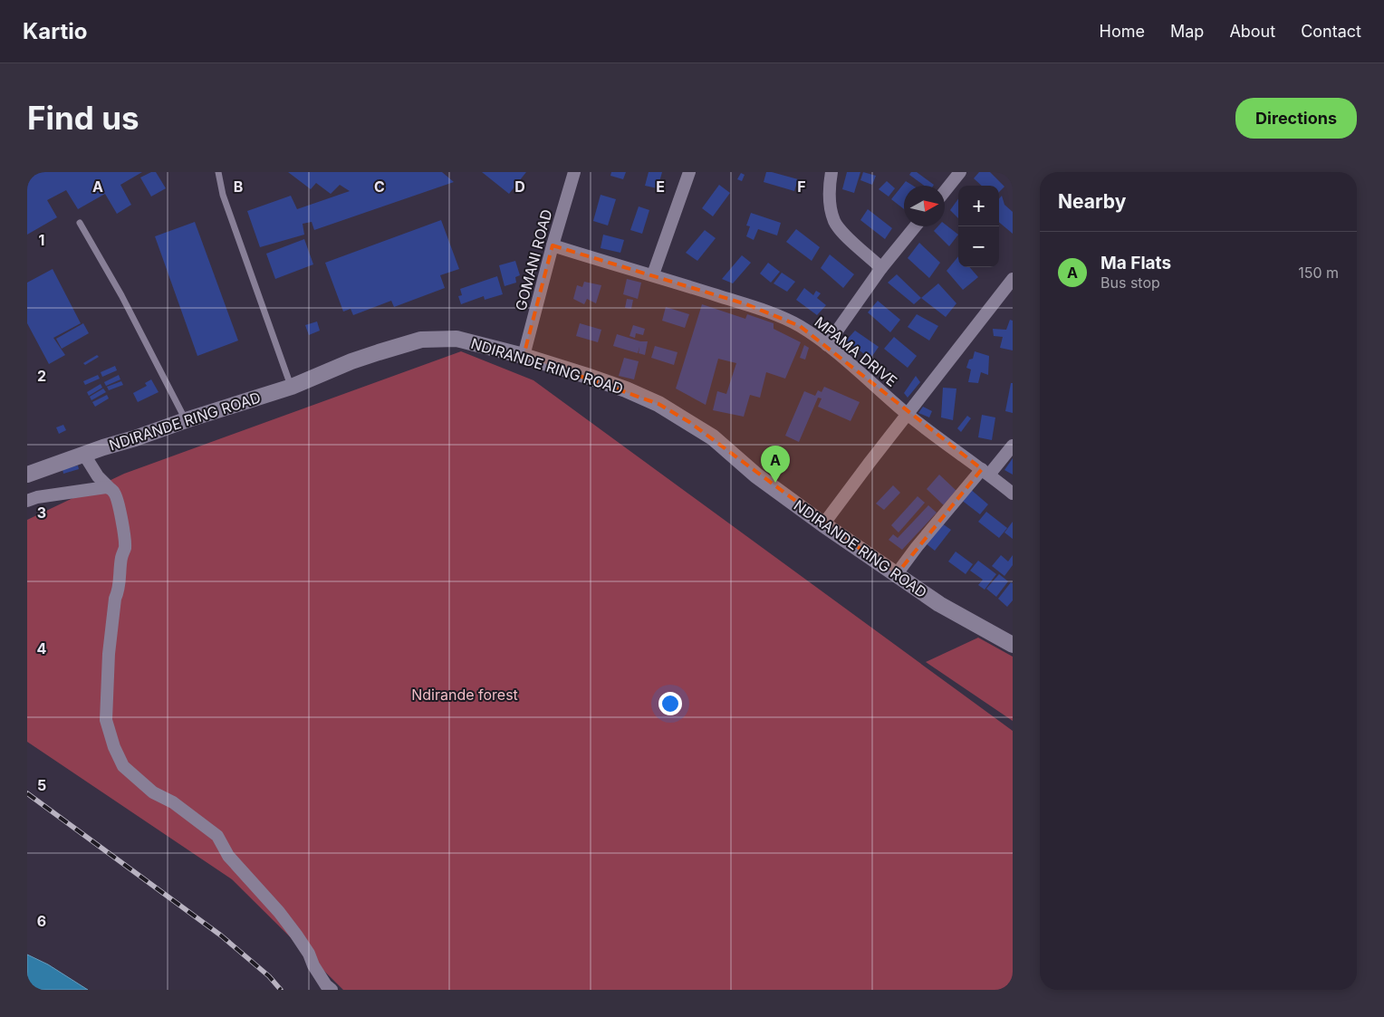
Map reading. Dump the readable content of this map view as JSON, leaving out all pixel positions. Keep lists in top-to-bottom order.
{
  "streets": {
    "street": ["GOMANI ROAD", "MPAMA DRIVE", "NDIRANDE RING ROAD"]
  },
  "crossings": [
    ["GOMANI ROAD", "MPAMA DRIVE"],
    ["GOMANI ROAD", "NDIRANDE RING ROAD"]
  ],
  "parks": ["Ndirande forest"],
  "north": "right",
  "page": {
    "header": "Kartio",
    "nav": [
      "Home",
      "Map",
      "About",
      "Contact"
    ],
    "buttons": "Directions",
    "title": "Find us",
    "heading": "Nearby",
    "map_buttons": ["+", "−"],
    "list": [
      {
        "mark": "A",
        "name": "Ma Flats",
        "note": "Bus stop",
        "value": "150 m"
      }
    ],
    "pins": "A"
  },
  "grid": {
    "columns": [
      "A",
      "B",
      "C",
      "D",
      "E",
      "F"
    ],
    "rows": [
      "1",
      "2",
      "3",
      "4",
      "5",
      "6"
    ]
  }
}
